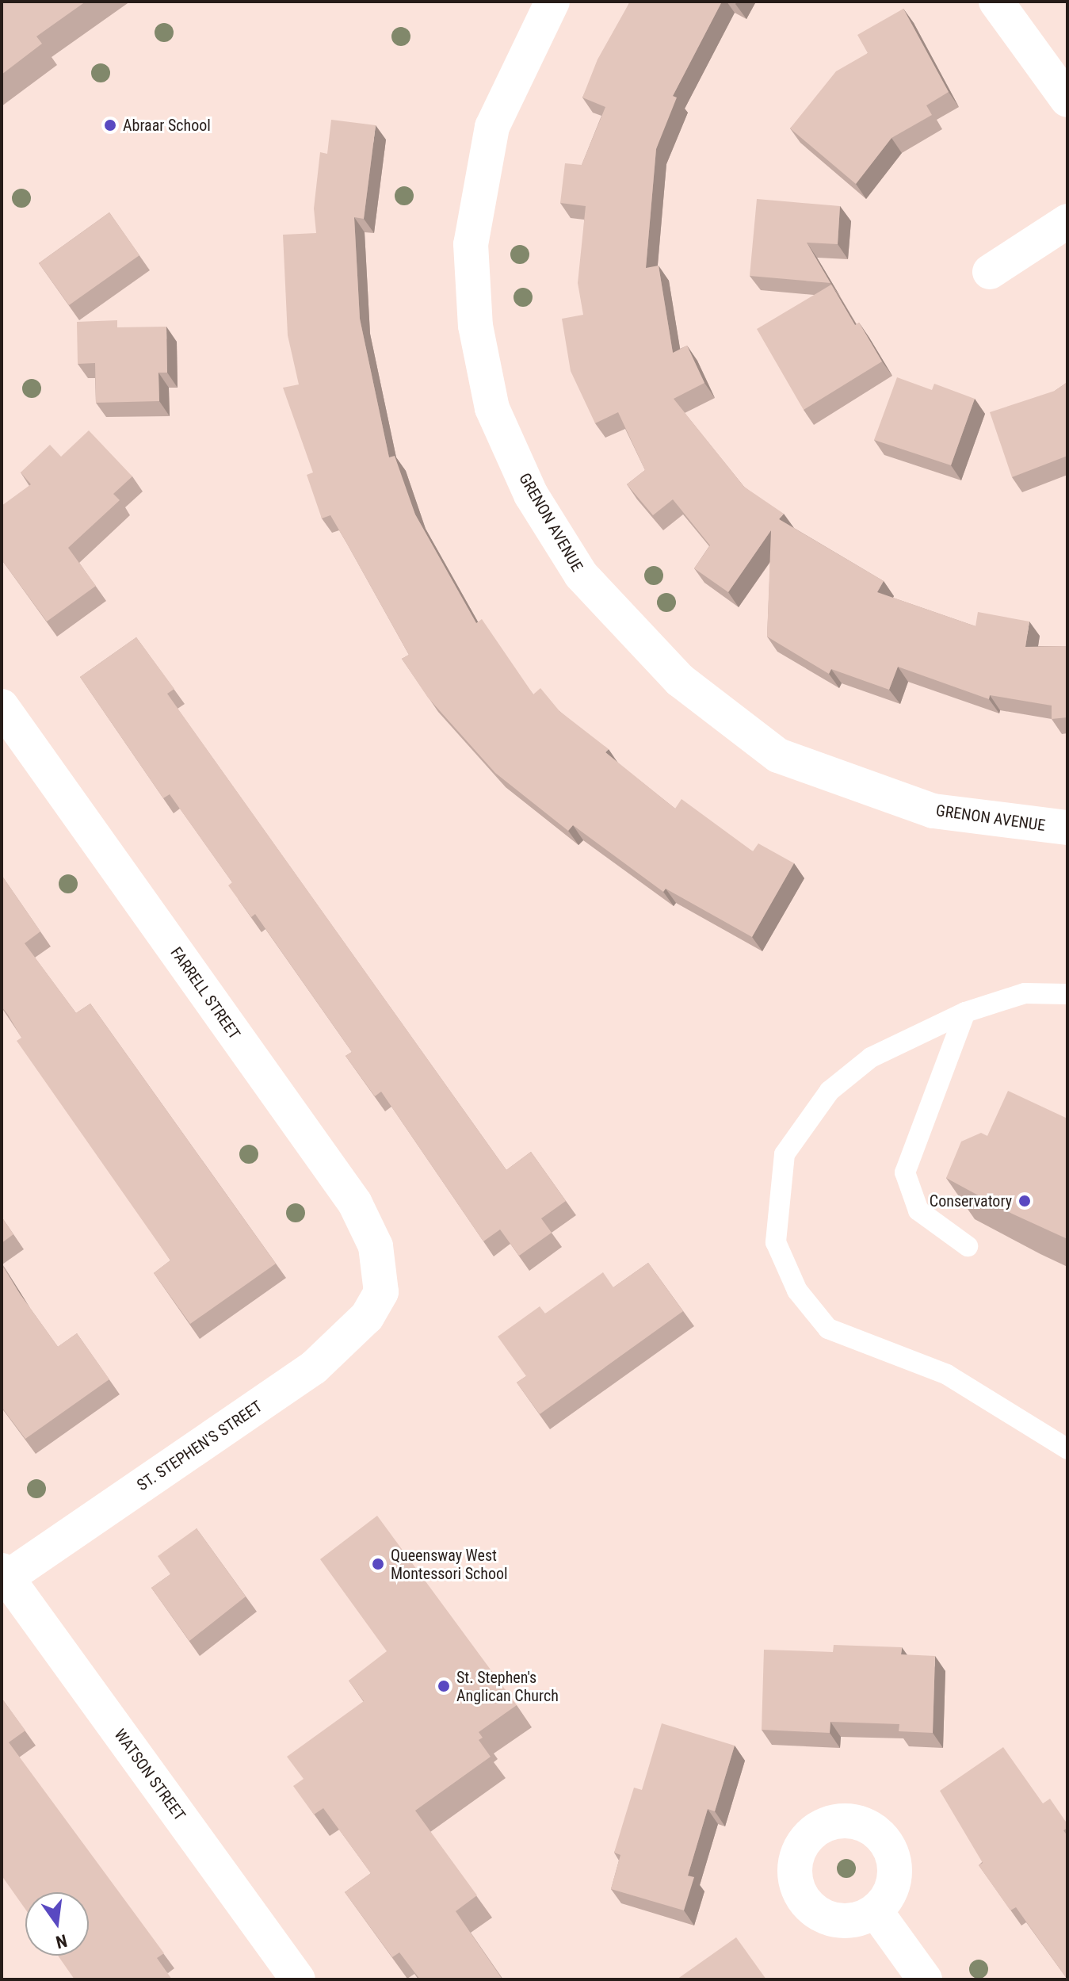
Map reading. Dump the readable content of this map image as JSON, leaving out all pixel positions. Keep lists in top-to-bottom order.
{
  "streets": {
    "street": [
      "GRENON AVENUE",
      "FARRELL STREET",
      "ST. STEPHEN'S STREET",
      "WATSON STREET"
    ]
  },
  "crossings": [
    ["FARRELL STREET", "ST. STEPHEN'S STREET"],
    ["ST. STEPHEN'S STREET", "WATSON STREET"]
  ],
  "places": [
    "Abraar School",
    "Conservatory",
    "Queensway West Montessori School",
    "St. Stephen's Anglican Church"
  ],
  "north": "bottom"
}
